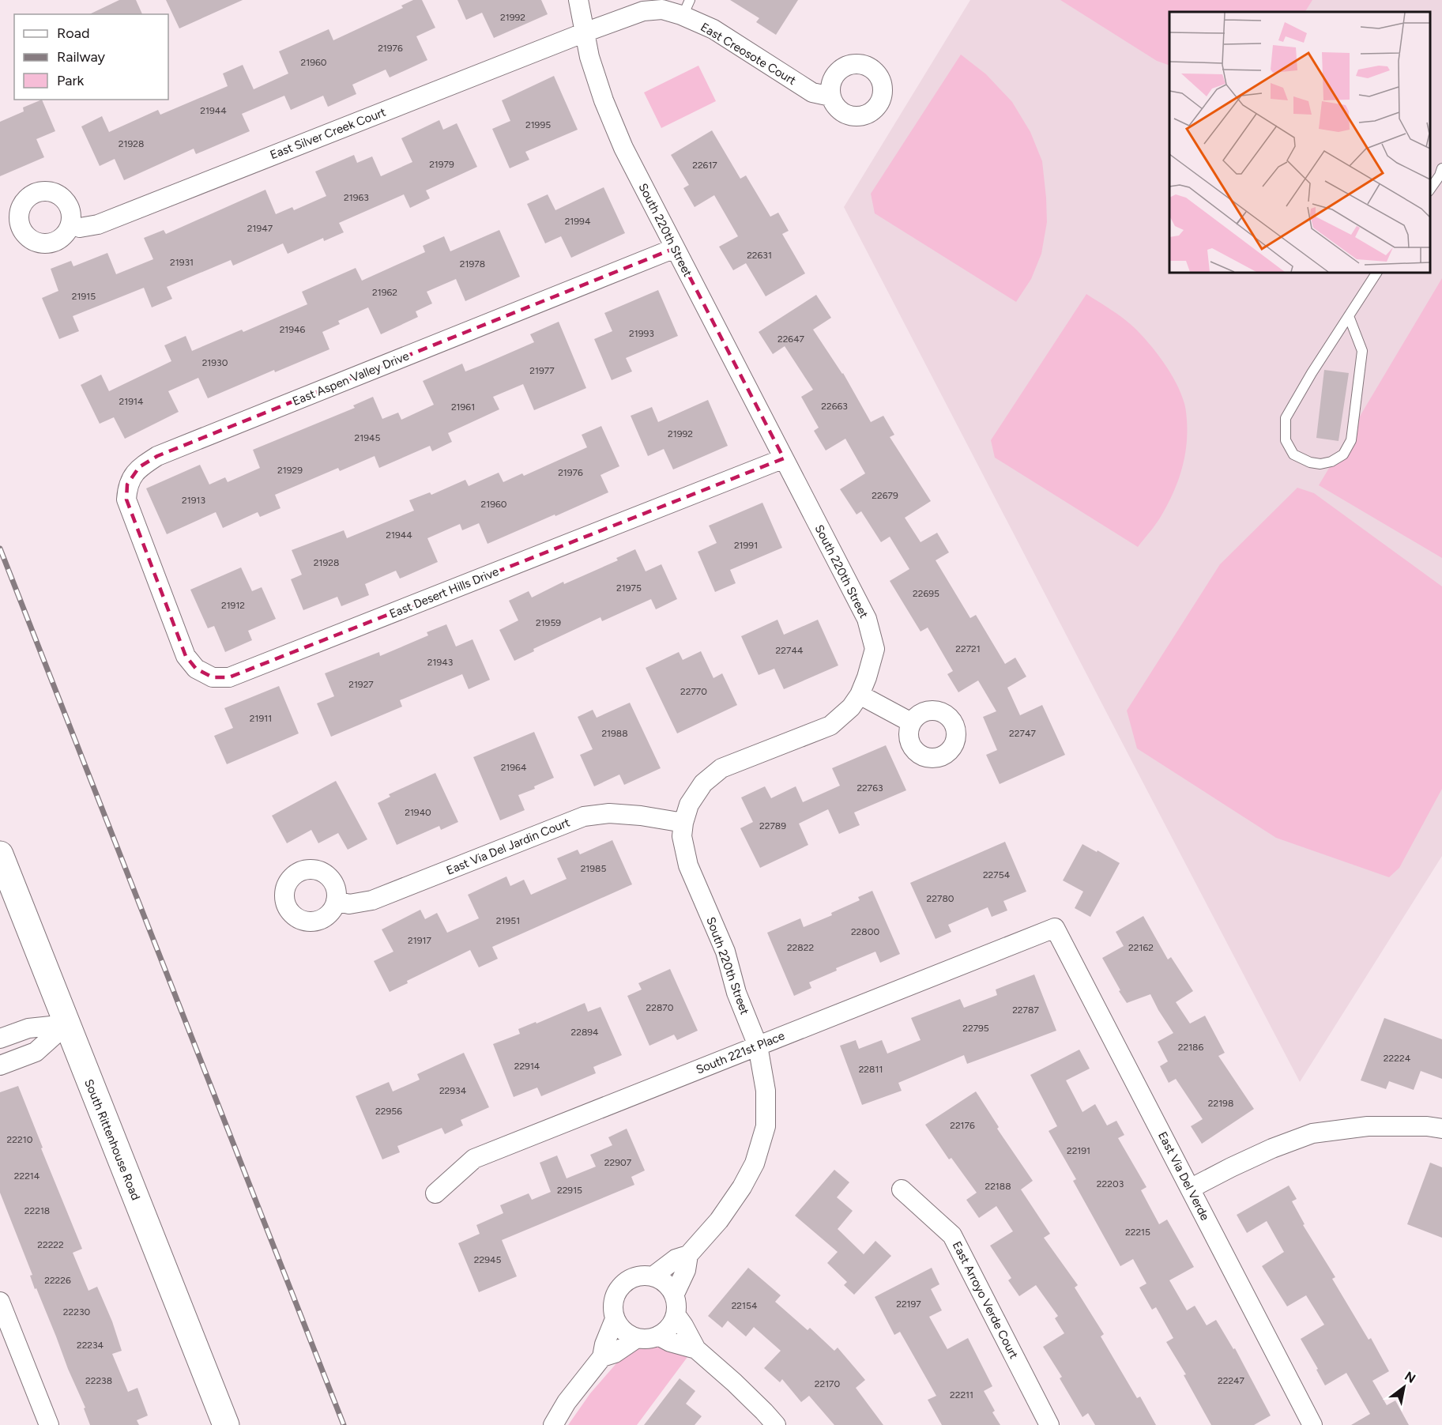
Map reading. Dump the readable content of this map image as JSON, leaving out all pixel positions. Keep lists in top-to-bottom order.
{
  "streets": {
    "main road": ["South Rittenhouse Road"],
    "street": [
      "East Creosote Court",
      "East Silver Creek Court",
      "South 220th Street",
      "East Aspen Valley Drive",
      "East Desert Hills Drive",
      "East Via Del Jardin Court",
      "South 221st Place",
      "East Via Del Verde",
      "East Arroyo Verde Court"
    ]
  },
  "crossings": [
    ["East Creosote Court", "East Silver Creek Court"],
    ["East Creosote Court", "South 220th Street"],
    ["East Silver Creek Court", "South 220th Street"],
    ["South 220th Street", "East Aspen Valley Drive"],
    ["South 220th Street", "East Desert Hills Drive"],
    ["South 220th Street", "East Via Del Jardin Court"],
    ["South 220th Street", "South 221st Place"],
    ["East Aspen Valley Drive", "East Desert Hills Drive"],
    ["South 221st Place", "East Via Del Verde"]
  ],
  "house_numbers": [
    "21992",
    "21976",
    "21960",
    "21944",
    "21995",
    "21928",
    "21979",
    "22617",
    "21963",
    "21994",
    "21947",
    "22631",
    "21931",
    "21978",
    "21962",
    "21915",
    "21946",
    "21993",
    "22647",
    "21930",
    "21977",
    "21914",
    "22663",
    "21961",
    "21992",
    "21945",
    "21929",
    "21976",
    "22679",
    "21913",
    "21960",
    "21944",
    "21991",
    "21928",
    "21975",
    "22695",
    "21912",
    "21959",
    "22721",
    "22744",
    "21943",
    "21927",
    "22770",
    "21911",
    "21988",
    "22747",
    "21964",
    "22763",
    "21940",
    "22789",
    "21985",
    "22754",
    "22780",
    "21951",
    "22800",
    "21917",
    "22822",
    "22162",
    "22870",
    "22787",
    "22795",
    "22894",
    "22186",
    "22224",
    "22914",
    "22811",
    "22934",
    "22198",
    "22956",
    "22176",
    "22210",
    "22191",
    "22907",
    "22214",
    "22203",
    "22188",
    "22915",
    "22218",
    "22215",
    "22222",
    "22945",
    "22226",
    "22197",
    "22154",
    "22230",
    "22234",
    "22238",
    "22247",
    "22170",
    "22211"
  ],
  "legend": ["Road", "Railway", "Park"],
  "north": "top right"
}
